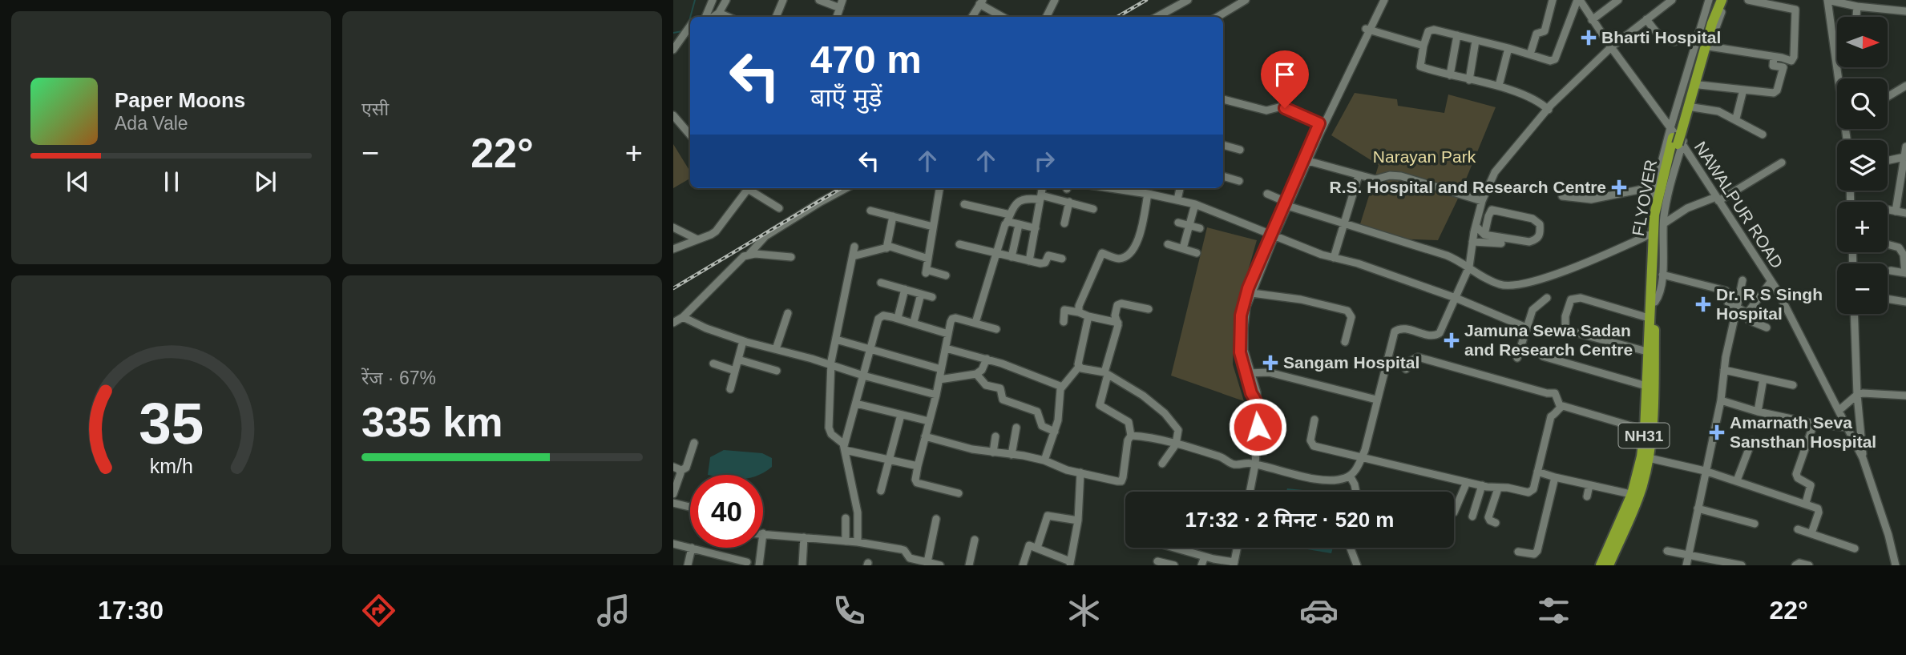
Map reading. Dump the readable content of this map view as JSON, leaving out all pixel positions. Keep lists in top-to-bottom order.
{
  "streets": {
    "highway": ["FLYOVER", "NH31"],
    "street": ["NAWALPUR ROAD"]
  },
  "crossings": [
    ["FLYOVER", "NAWALPUR ROAD"],
    ["FLYOVER", "NH31"]
  ],
  "parks": ["Narayan Park"],
  "places": {
    "health": [
      "Bharti Hospital",
      "R.S. Hospital and Research Centre",
      "Dr. R S Singh Hospital",
      "Jamuna Sewa Sadan and Research Centre",
      "Sangam Hospital",
      "Amarnath Seva Sansthan Hospital"
    ]
  },
  "north": "right",
  "page": {
    "tile": [
      "एसी",
      ["रेंज · 67%", "335 km"]
    ],
    "map_buttons": ["+", "−"],
    "turn": ["470 m", "बाएँ मुड़ें"],
    "song": ["Paper Moons", "Ada Vale"],
    "heat": ["−", "22°", "+"],
    "limit": "40",
    "trip": "17:32 · 2 मिनट · 520 m",
    "tabs": ["17:30", "22°"],
    "gauge": ["35", "km/h"]
  }
}
